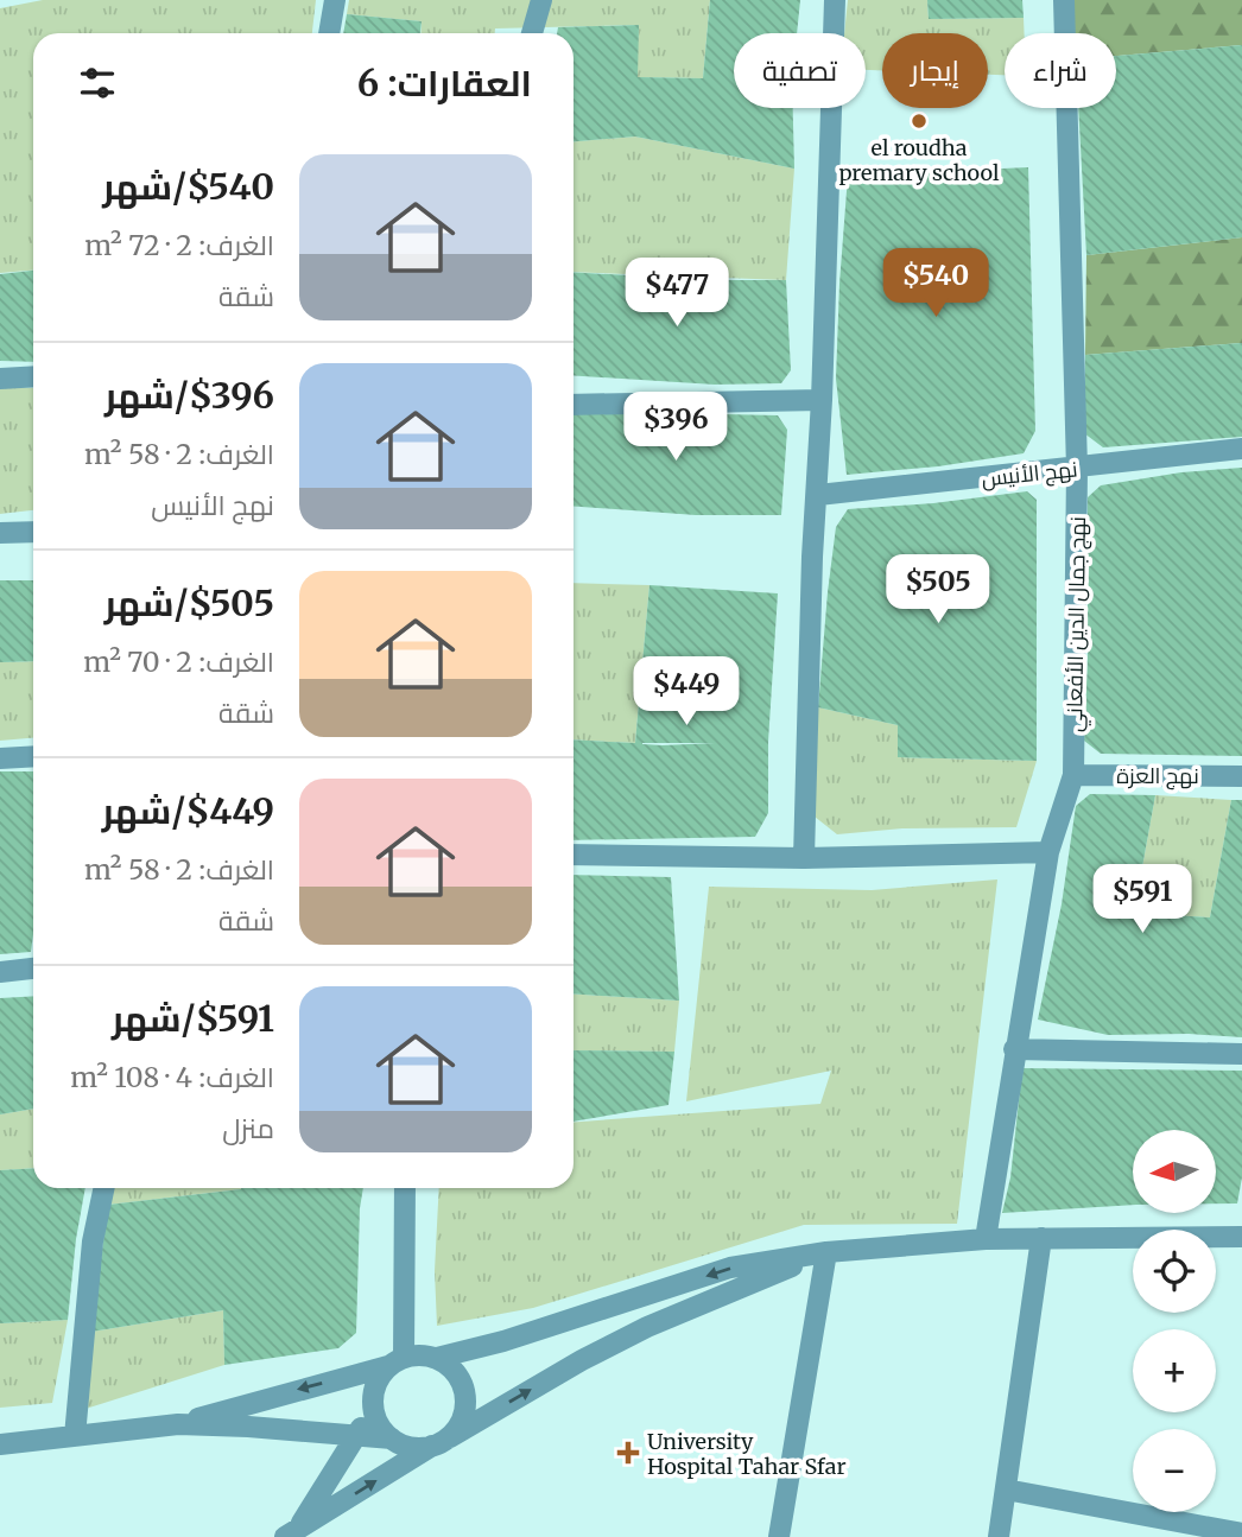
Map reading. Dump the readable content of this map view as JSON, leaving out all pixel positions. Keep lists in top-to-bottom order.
{
  "streets": {
    "street": ["نهج الأنيس", "نهج جمال الدين الأفعاني", "نهج العزة"]
  },
  "crossings": [
    ["نهج الأنيس", "نهج جمال الدين الأفعاني"],
    ["نهج جمال الدين الأفعاني", "نهج العزة"]
  ],
  "places": {
    "other": ["el roudha premary school"],
    "health": ["University Hospital Tahar Sfar"]
  },
  "north": "left",
  "page": {
    "chip": ["شراء", "إيجار", "تصفية"],
    "heading": "العقارات: 6",
    "list": [
      {
        "name": "$540/شهر",
        "note": "الغرف: 2 · 72 m² · شقة"
      },
      {
        "name": "$396/شهر",
        "note": "الغرف: 2 · 58 m² · نهج الأنيس"
      },
      {
        "name": "$505/شهر",
        "note": "الغرف: 2 · 70 m² · شقة"
      },
      {
        "name": "$449/شهر",
        "note": "الغرف: 2 · 58 m² · شقة"
      },
      {
        "name": "$591/شهر",
        "note": "الغرف: 4 · 108 m² · منزل"
      }
    ],
    "price": [
      "$540",
      "$477",
      "$396",
      "$505",
      "$449",
      "$591"
    ],
    "map_buttons": ["+", "−"]
  }
}
